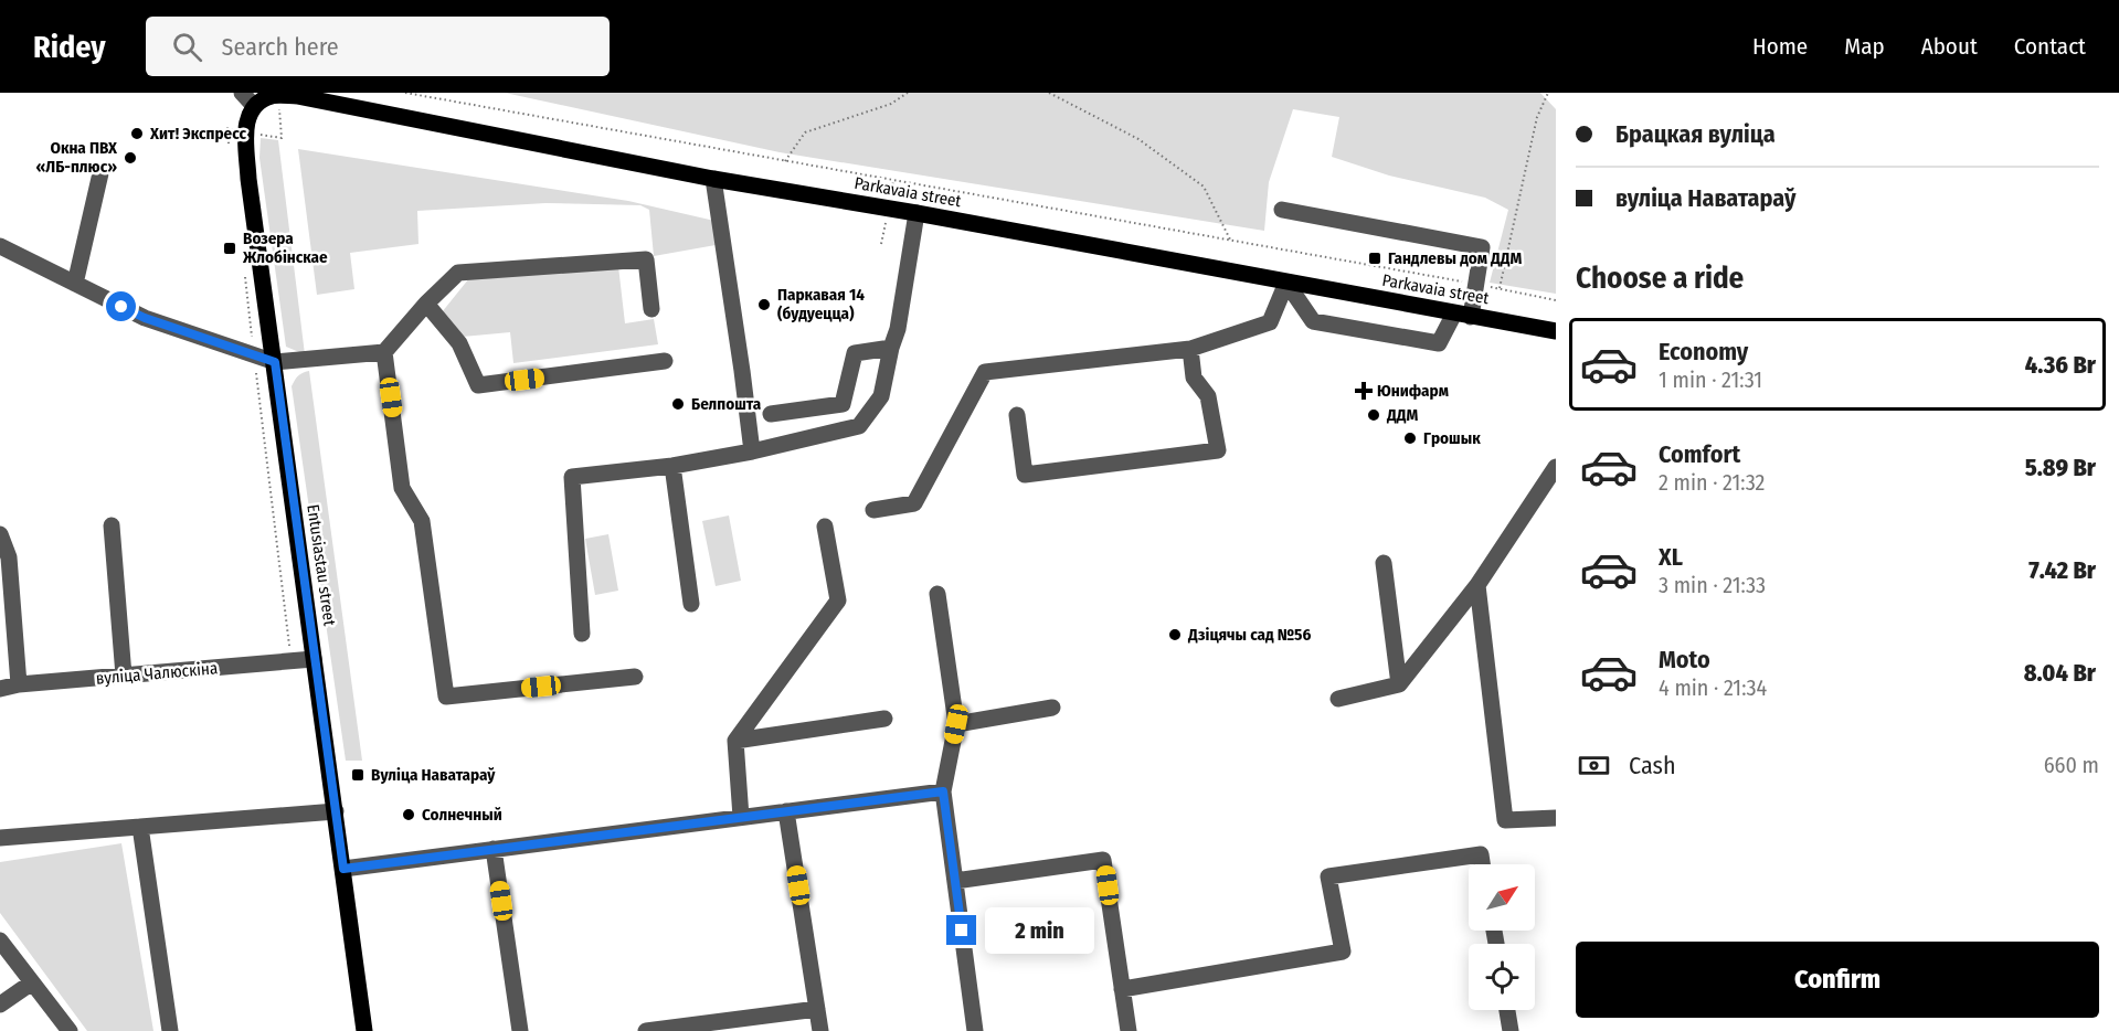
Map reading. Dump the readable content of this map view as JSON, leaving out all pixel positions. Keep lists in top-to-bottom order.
{
  "streets": {
    "main road": ["Parkavaia street", "Entusiastau street"],
    "street": ["вуліца Чалюскіна"]
  },
  "crossings": [
    ["Parkavaia street", "Entusiastau street"],
    ["Entusiastau street", "вуліца Чалюскіна"]
  ],
  "places": {
    "other": [
      "Хит! Экспресс",
      "Окна ПВХ «ЛБ-плюс»",
      "Паркавая 14 (будуецца)",
      "Белпошта",
      "ДДМ",
      "Грошык",
      "Дзіцячы сад №56",
      "Солнечный"
    ],
    "transit": ["Возера Жлобінскае", "Гандлевы дом ДДМ", "Вуліца Наватараў"],
    "health": ["Юнифарм"]
  },
  "north": "top right",
  "page": {
    "header": "Ridey",
    "search": "Search here",
    "nav": [
      "Home",
      "Map",
      "About",
      "Contact"
    ],
    "banner": ["Брацкая вуліца", "вуліца Наватараў"],
    "heading": "Choose a ride",
    "list": [
      {
        "name": "Economy",
        "note": "1 min · 21:31",
        "value": "4.36 Br"
      },
      {
        "name": "Comfort",
        "note": "2 min · 21:32",
        "value": "5.89 Br"
      },
      {
        "name": "XL",
        "note": "3 min · 21:33",
        "value": "7.42 Br"
      },
      {
        "name": "Moto",
        "note": "4 min · 21:34",
        "value": "8.04 Br"
      }
    ],
    "pay": ["Cash", "660 m"],
    "bubble": "2 min",
    "buttons": "Confirm"
  }
}
